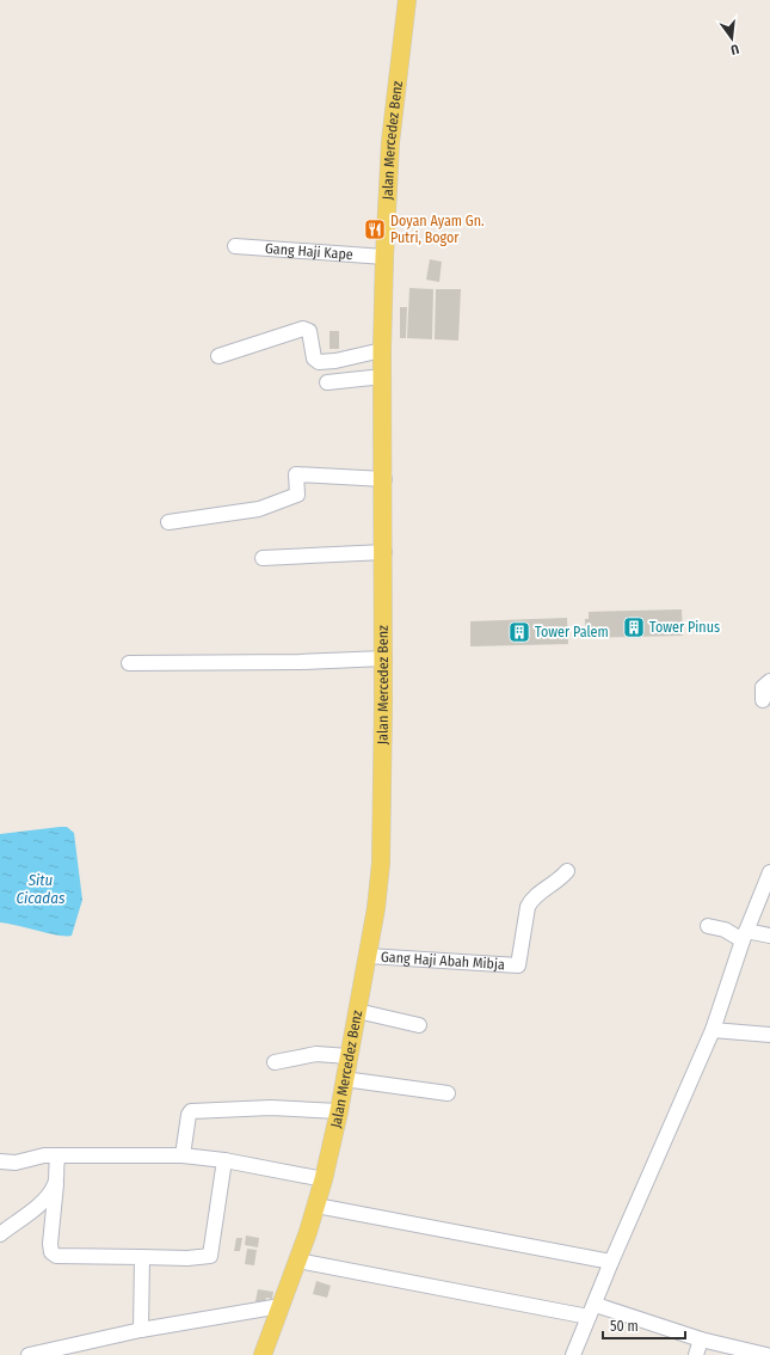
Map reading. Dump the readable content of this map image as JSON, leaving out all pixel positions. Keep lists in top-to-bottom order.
{
  "streets": {
    "main road": ["Jalan Mercedez Benz"],
    "street": ["Gang Haji Kape", "Gang Haji Abah Mibja"]
  },
  "crossings": [
    ["Jalan Mercedez Benz", "Gang Haji Kape"],
    ["Jalan Mercedez Benz", "Gang Haji Abah Mibja"]
  ],
  "water": ["Situ Cicadas"],
  "places": {
    "restaurant": ["Doyan Ayam Gn. Putri, Bogor"],
    "building": ["Tower Pinus", "Tower Palem"]
  },
  "scale_bar": "50 m",
  "north": "bottom"
}
